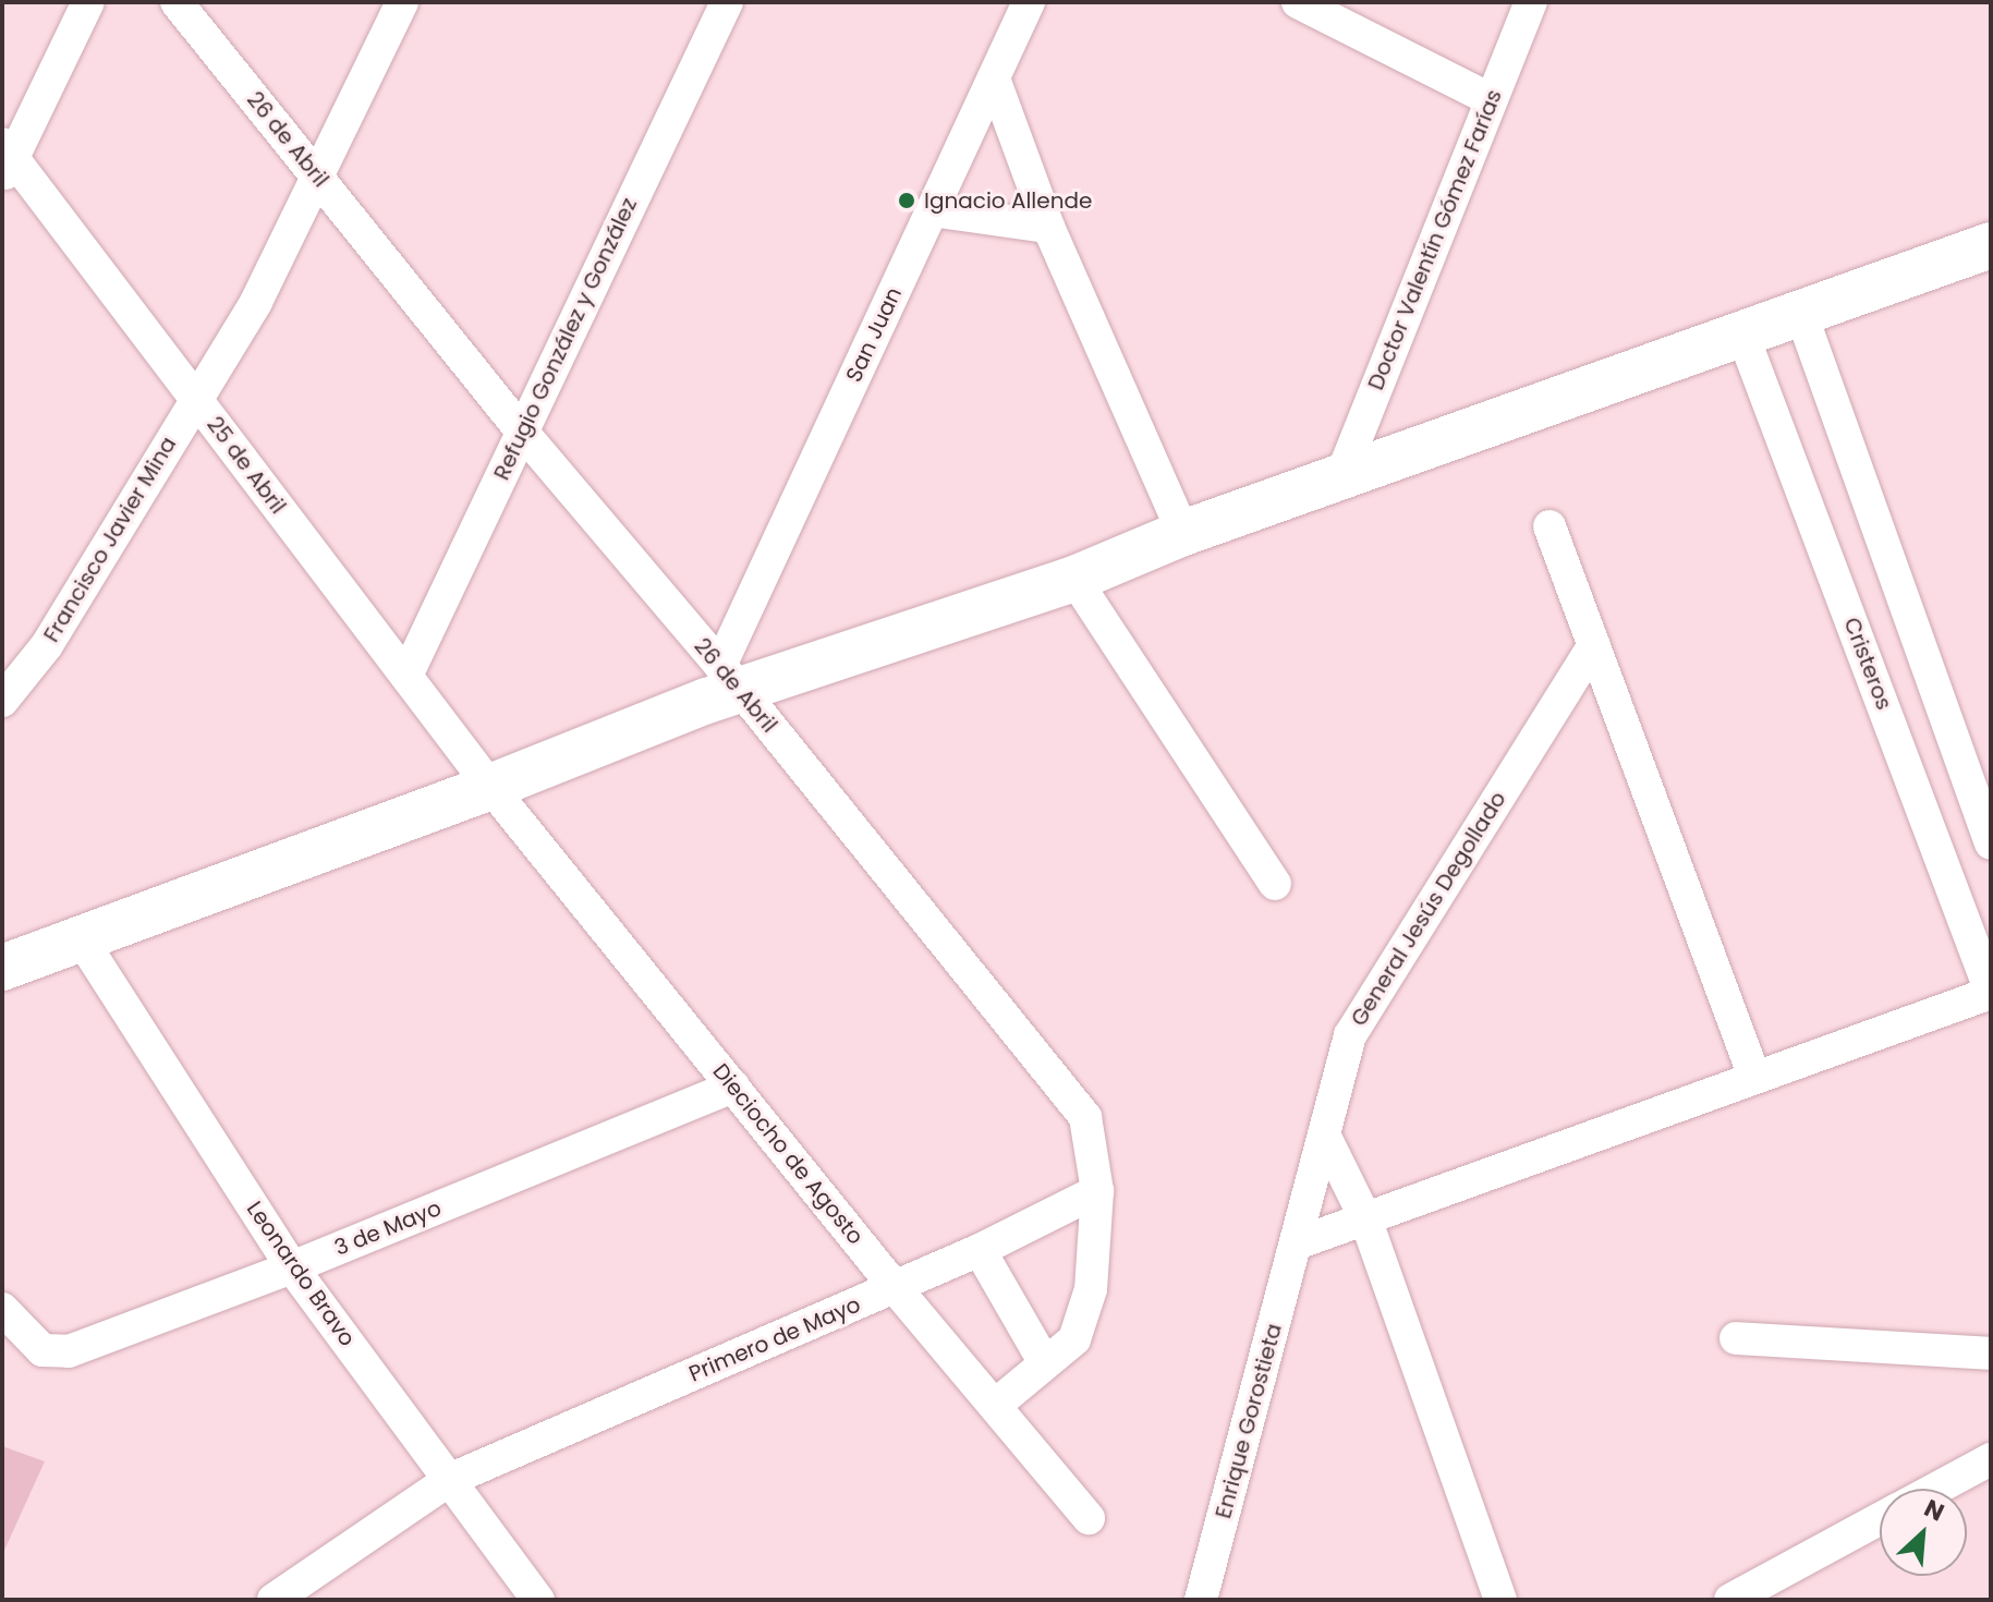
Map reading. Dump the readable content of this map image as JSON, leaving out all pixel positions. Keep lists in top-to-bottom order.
{
  "streets": {
    "street": [
      "26 de Abril",
      "Doctor Valentín Gómez Farías",
      "San Juan",
      "Refugio González y González",
      "25 de Abril",
      "Francisco Javier Mina",
      "Cristeros",
      "General Jesús Degollado",
      "Dieciocho de Agosto",
      "3 de Mayo",
      "Leonardo Bravo",
      "Primero de Mayo",
      "Enrique Gorostieta"
    ]
  },
  "crossings": [
    ["26 de Abril", "San Juan"],
    ["26 de Abril", "Refugio González y González"],
    ["26 de Abril", "Francisco Javier Mina"],
    ["26 de Abril", "Dieciocho de Agosto"],
    ["26 de Abril", "Primero de Mayo"],
    ["Refugio González y González", "25 de Abril"],
    ["25 de Abril", "Francisco Javier Mina"],
    ["25 de Abril", "Dieciocho de Agosto"],
    ["General Jesús Degollado", "Enrique Gorostieta"],
    ["Dieciocho de Agosto", "3 de Mayo"],
    ["Dieciocho de Agosto", "Primero de Mayo"],
    ["3 de Mayo", "Leonardo Bravo"],
    ["Leonardo Bravo", "Primero de Mayo"]
  ],
  "places": ["Ignacio Allende"],
  "north": "top right"
}
